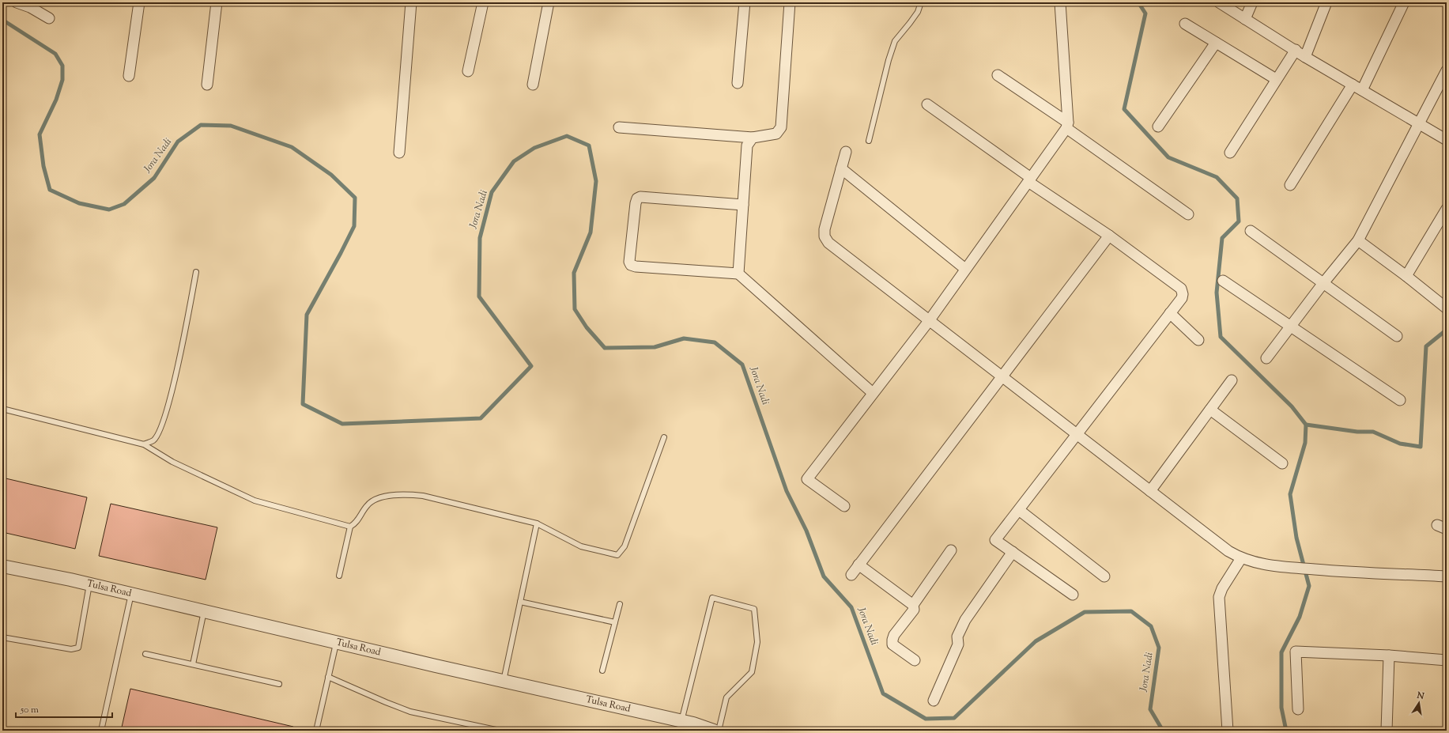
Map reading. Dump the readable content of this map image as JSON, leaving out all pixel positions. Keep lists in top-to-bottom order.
{
  "streets": {
    "street": ["Tulsa Road"]
  },
  "water": ["Jora Nadi"],
  "scale_bar": "50 m",
  "north": "top"
}
